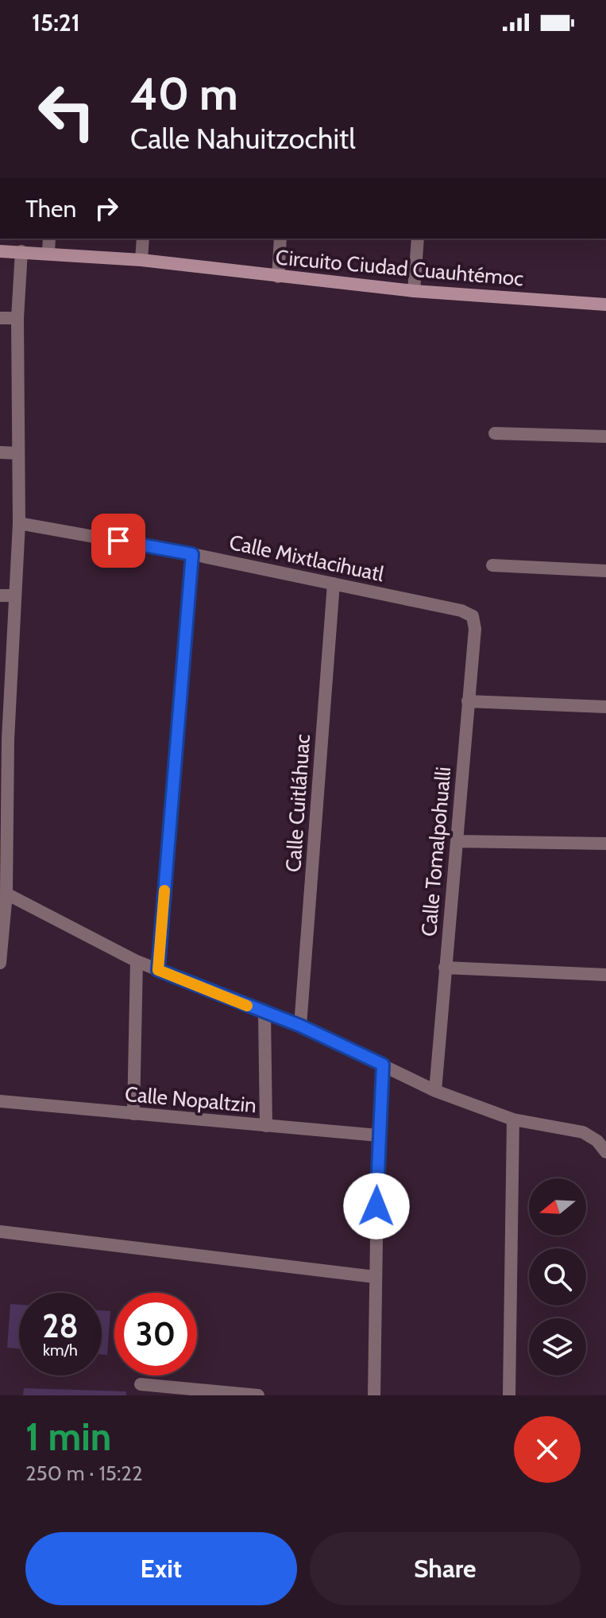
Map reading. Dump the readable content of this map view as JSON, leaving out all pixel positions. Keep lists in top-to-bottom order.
{
  "streets": {
    "street": [
      "Circuito Ciudad Cuauhtémoc",
      "Calle Mixtlacihuatl",
      "Calle Cuitláhuac",
      "Calle Tomalpohualli",
      "Calle Nopaltzin"
    ]
  },
  "crossings": [
    ["Calle Mixtlacihuatl", "Calle Cuitláhuac"],
    ["Calle Mixtlacihuatl", "Calle Tomalpohualli"]
  ],
  "north": "left",
  "page": {
    "status": "15:21",
    "turn": ["40 m", "Calle Nahuitzochitl"],
    "then": "Then",
    "speed": "28 km/h",
    "limit": "30",
    "heading": ["1 min", "250 m · 15:22"],
    "buttons": ["Exit", "Share"]
  }
}
